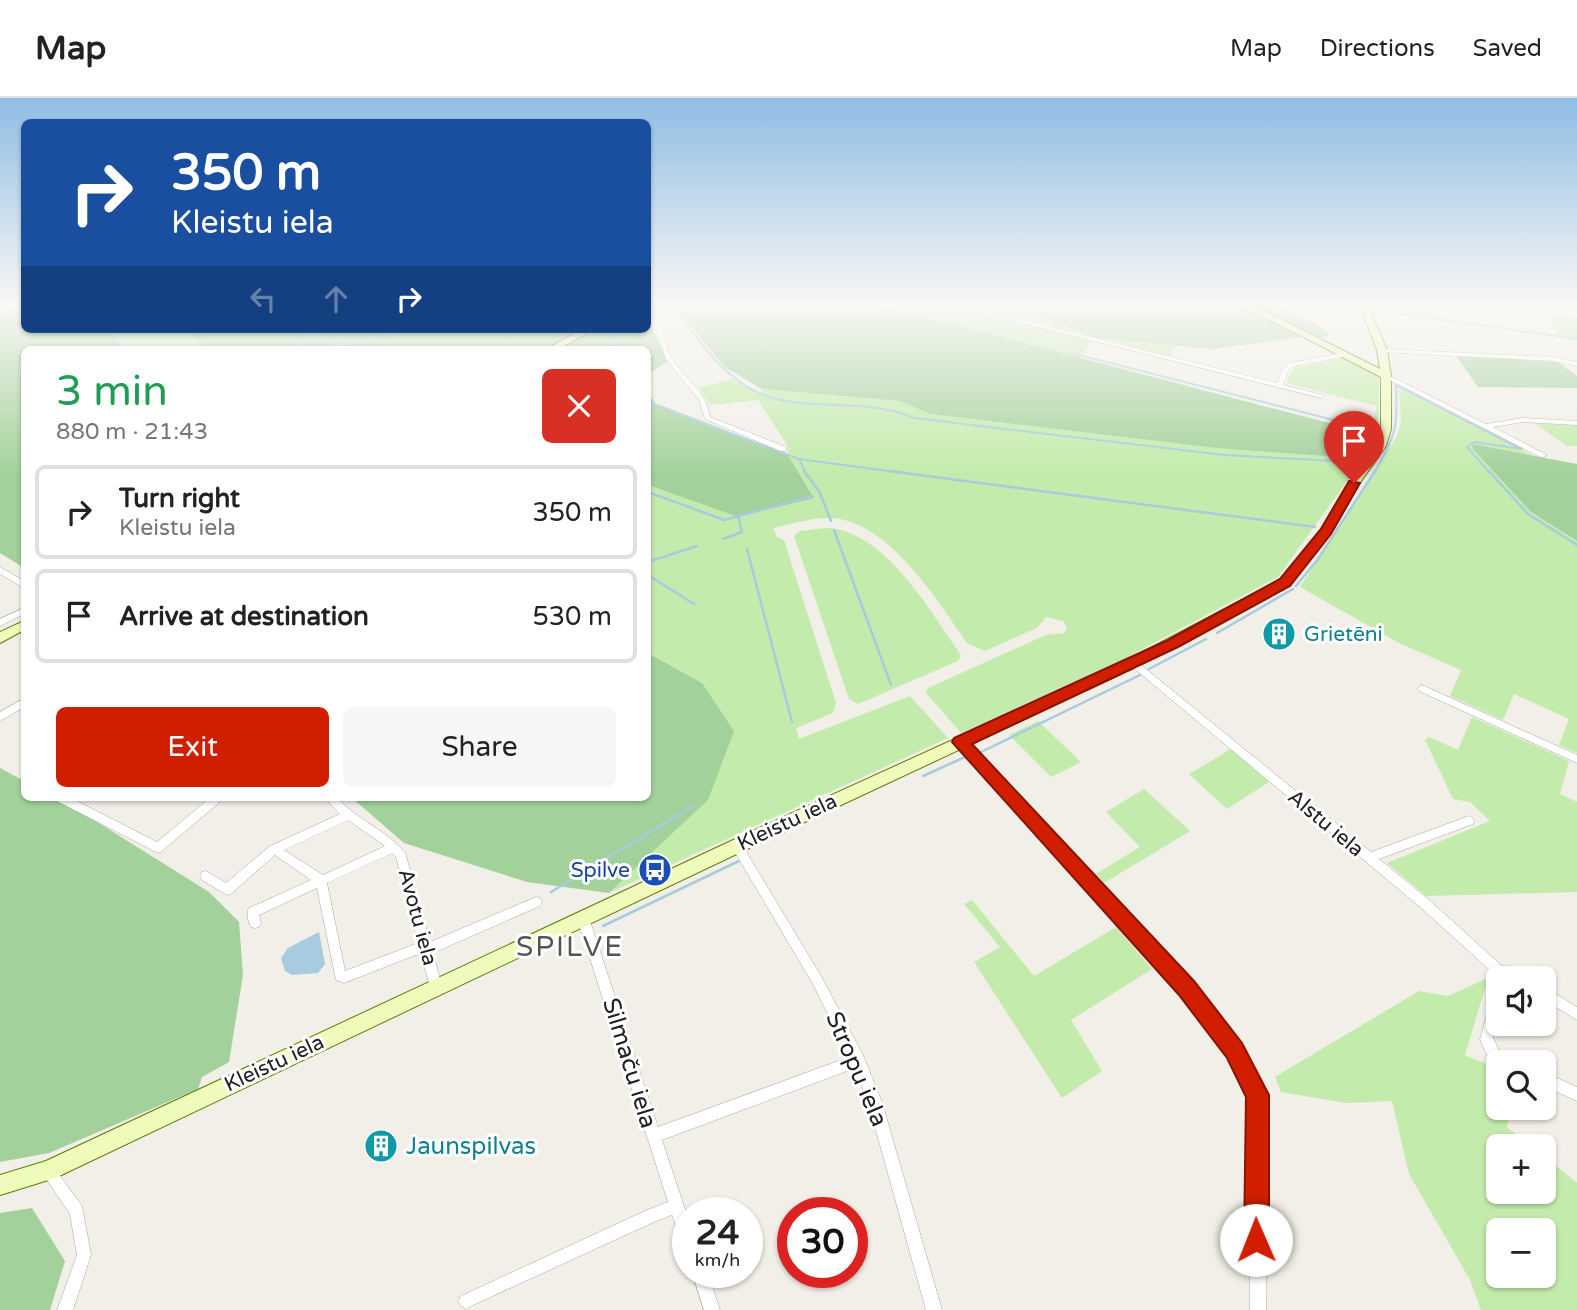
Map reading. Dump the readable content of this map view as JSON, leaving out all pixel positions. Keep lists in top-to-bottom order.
{
  "streets": {
    "street": [
      "Kleistu iela",
      "Alstu iela",
      "Avotu iela",
      "Silmaču iela",
      "Stropu iela"
    ]
  },
  "crossings": [
    ["Kleistu iela", "Alstu iela"],
    ["Kleistu iela", "Avotu iela"],
    ["Kleistu iela", "Silmaču iela"],
    ["Kleistu iela", "Stropu iela"]
  ],
  "districts": ["SPILVE"],
  "places": {
    "building": ["Grietēni", "Jaunspilvas"],
    "bus stop": ["Spilve"]
  },
  "page": {
    "header": "Map",
    "nav": ["Map", "Directions", "Saved"],
    "turn": ["350 m", "Kleistu iela"],
    "heading": ["3 min", "880 m · 21:43"],
    "list": [
      {
        "name": "Turn right",
        "note": "Kleistu iela",
        "value": "350 m"
      },
      {
        "name": "Arrive at destination",
        "value": "530 m"
      }
    ],
    "buttons": ["Exit", "Share"],
    "map_buttons": ["+", "−"],
    "speed": "24 km/h",
    "limit": "30"
  }
}
